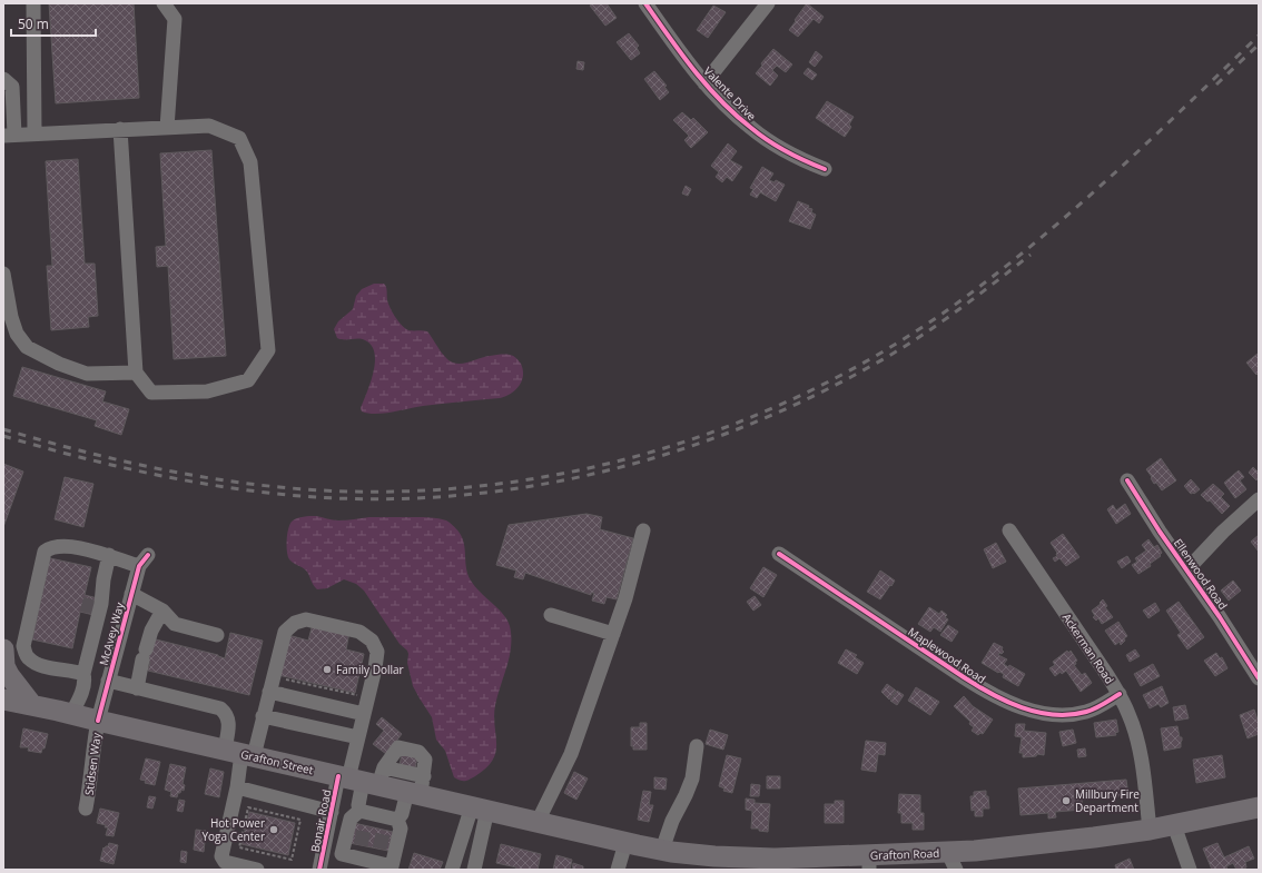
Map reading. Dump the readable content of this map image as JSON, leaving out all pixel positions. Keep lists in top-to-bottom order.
{
  "streets": {
    "highway": ["Grafton Street", "Grafton Road"],
    "street": [
      "Valente Drive",
      "Ellenwood Road",
      "McAvey Way",
      "Ackerman Road",
      "Maplewood Road",
      "Stidsen Way",
      "Bonair Road"
    ]
  },
  "crossings": [
    ["McAvey Way", "Grafton Street"],
    ["McAvey Way", "Stidsen Way"],
    ["Ackerman Road", "Maplewood Road"],
    ["Ackerman Road", "Grafton Road"],
    ["Grafton Street", "Stidsen Way"],
    ["Grafton Street", "Bonair Road"],
    ["Grafton Street", "Grafton Road"]
  ],
  "places": ["Family Dollar", "Millbury Fire Department", "Hot Power Yoga Center"],
  "scale_bar": "50 m"
}
